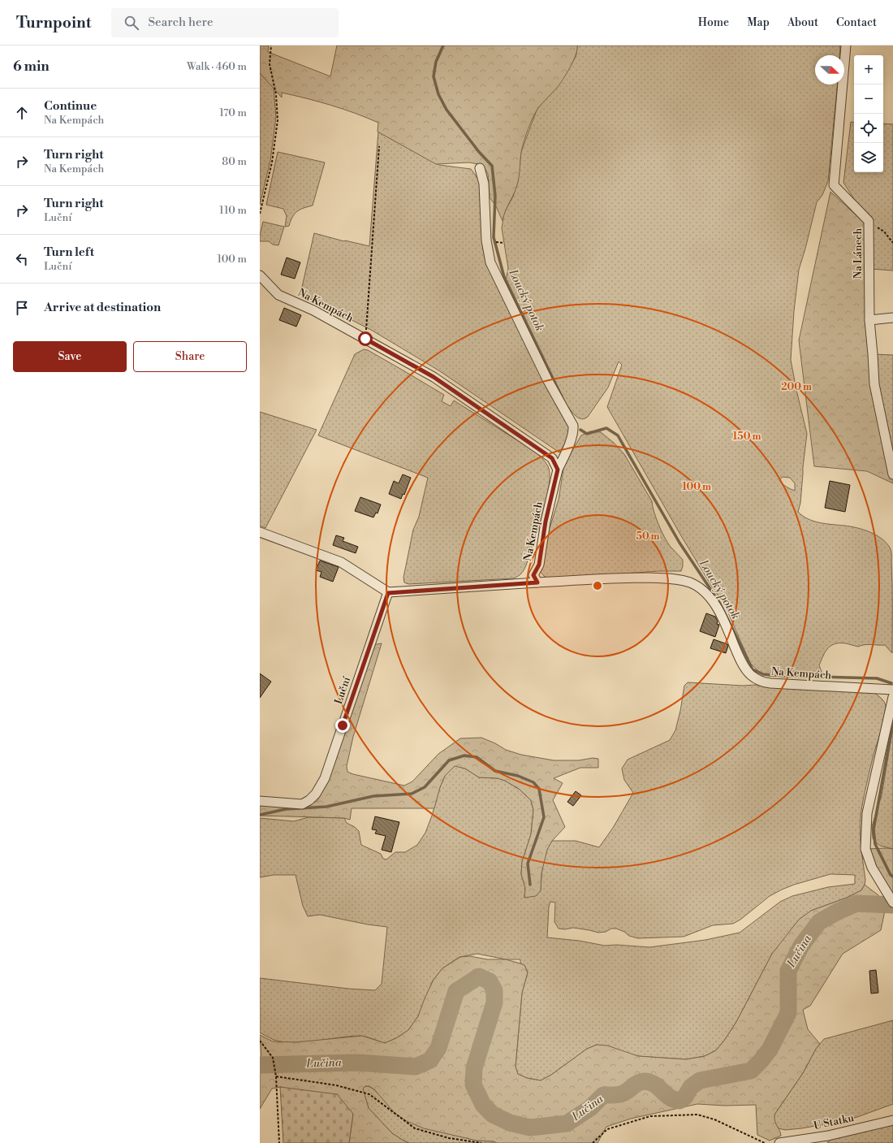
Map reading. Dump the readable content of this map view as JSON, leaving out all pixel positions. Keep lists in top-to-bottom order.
{
  "streets": {
    "street": [
      "Na Lánech",
      "Na Kempách",
      "Luční",
      "U Statku"
    ]
  },
  "water": ["Loucký potok", "Lučina"],
  "north": "right",
  "page": {
    "header": "Turnpoint",
    "search": "Search here",
    "nav": [
      "Home",
      "Map",
      "About",
      "Contact"
    ],
    "heading": ["6 min", "Walk · 460 m"],
    "map_buttons": ["+", "−"],
    "list": [
      ["Continue", "Na Kempách", "170 m"],
      ["Turn right", "Na Kempách", "80 m"],
      ["Turn right", "Luční", "110 m"],
      ["Turn left", "Luční", "100 m"],
      "Arrive at destination"
    ],
    "buttons": ["Save", "Share"]
  },
  "rings": [
    "200 m",
    "150 m",
    "100 m",
    "50 m"
  ]
}
